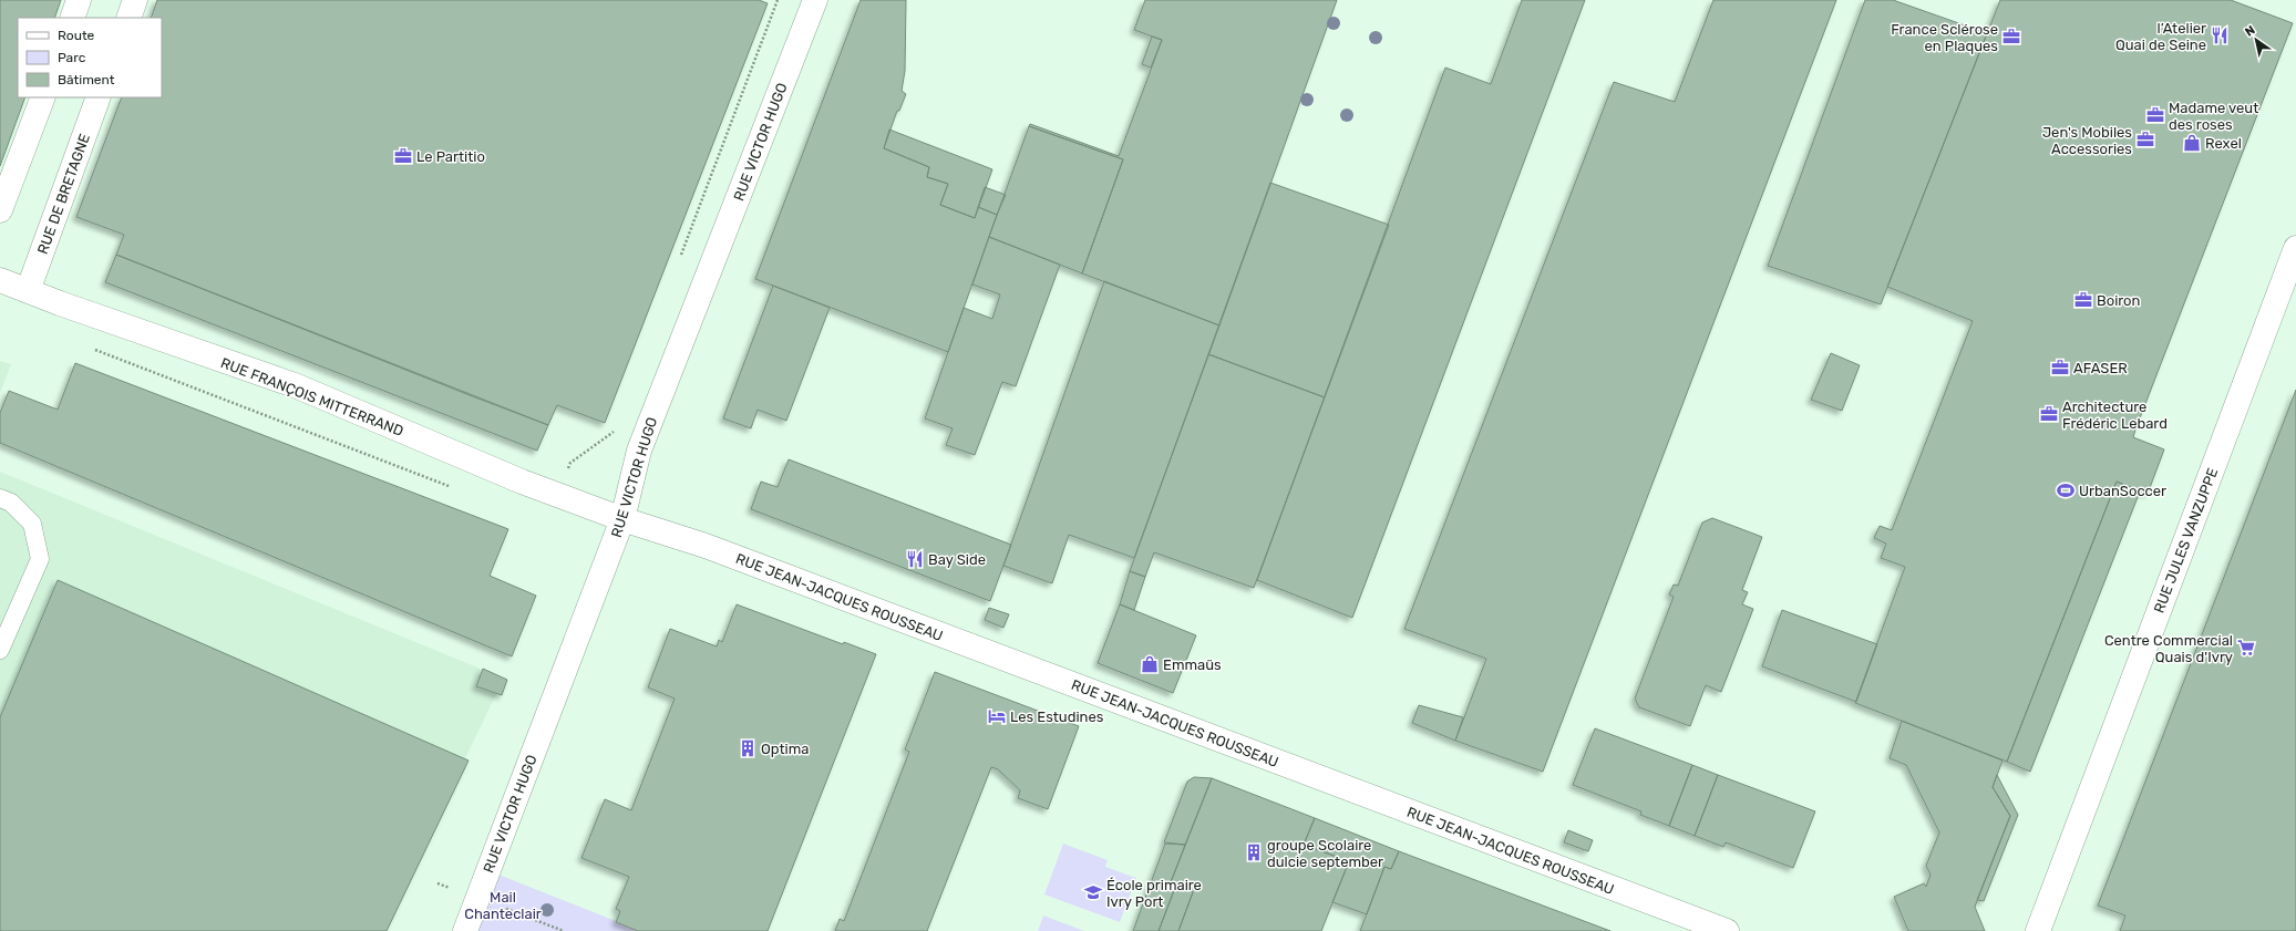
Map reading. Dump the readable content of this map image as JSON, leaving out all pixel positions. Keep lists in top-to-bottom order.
{
  "streets": {
    "street": [
      "RUE VICTOR HUGO",
      "RUE DE BRETAGNE",
      "RUE FRANÇOIS MITTERRAND",
      "RUE JULES VANZUPPE",
      "RUE JEAN-JACQUES ROUSSEAU"
    ]
  },
  "crossings": [
    ["RUE VICTOR HUGO", "RUE FRANÇOIS MITTERRAND"],
    ["RUE VICTOR HUGO", "RUE JEAN-JACQUES ROUSSEAU"],
    ["RUE DE BRETAGNE", "RUE FRANÇOIS MITTERRAND"],
    ["RUE FRANÇOIS MITTERRAND", "RUE JEAN-JACQUES ROUSSEAU"]
  ],
  "parks": ["Mail Chanteclair"],
  "places": {
    "restaurant": ["l’Atelier Quai de Seine", "Bay Side"],
    "office": [
      "France Sclérose en Plaques",
      "Madame veut des roses",
      "Jen's Mobiles Accessories",
      "Le Partitio",
      "Boiron",
      "AFASER",
      "Architecture Frédéric Lebard"
    ],
    "shop": ["Rexel", "Emmaüs"],
    "sports": ["UrbanSoccer"],
    "supermarket": ["Centre Commercial Quais d'Ivry"],
    "hotel": ["Les Estudines"],
    "building": ["Optima", "groupe Scolaire dulcie september"],
    "school or university": ["École primaire Ivry Port"]
  },
  "legend": ["Route", "Parc", "Bâtiment"],
  "north": "top left"
}
